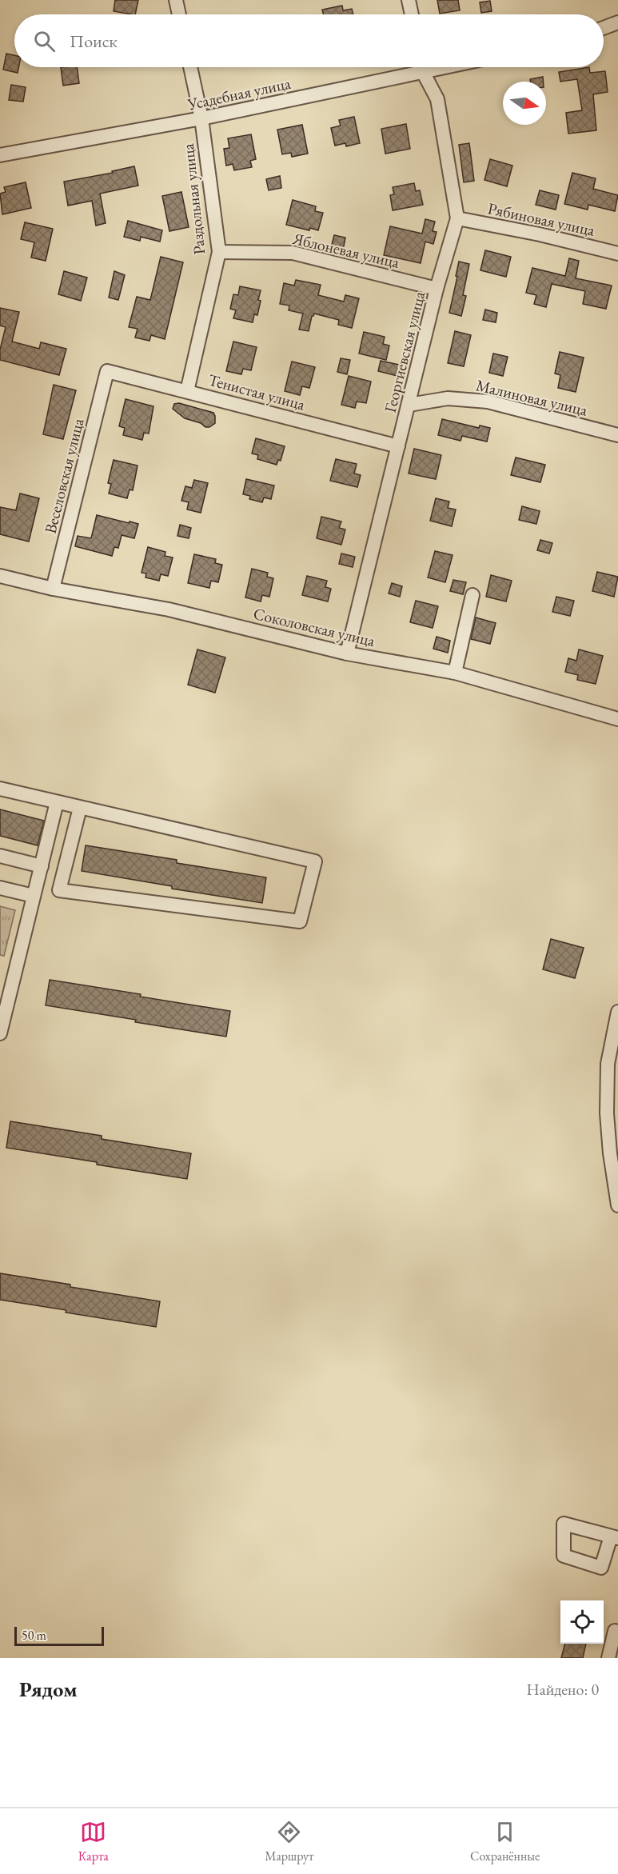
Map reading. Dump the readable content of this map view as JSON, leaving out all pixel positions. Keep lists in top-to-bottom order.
{
  "streets": {
    "street": [
      "Усадебная улица",
      "Раздольная улица",
      "Рябиновая улица",
      "Яблоневая улица",
      "Георгиевская улица",
      "Тенистая улица",
      "Малиновая улица",
      "Веселовская улица",
      "Соколовская улица"
    ]
  },
  "crossings": [
    ["Усадебная улица", "Раздольная улица"],
    ["Раздольная улица", "Яблоневая улица"],
    ["Раздольная улица", "Тенистая улица"],
    ["Рябиновая улица", "Георгиевская улица"],
    ["Яблоневая улица", "Георгиевская улица"],
    ["Георгиевская улица", "Тенистая улица"],
    ["Георгиевская улица", "Малиновая улица"],
    ["Георгиевская улица", "Соколовская улица"],
    ["Тенистая улица", "Веселовская улица"],
    ["Веселовская улица", "Соколовская улица"]
  ],
  "scale_bar": "50 m",
  "north": "right",
  "page": {
    "search": "Поиск",
    "scale": "50 m",
    "heading": ["Рядом", "Найдено: 0"],
    "nav": ["Карта", "Маршрут", "Сохранённые"]
  }
}
